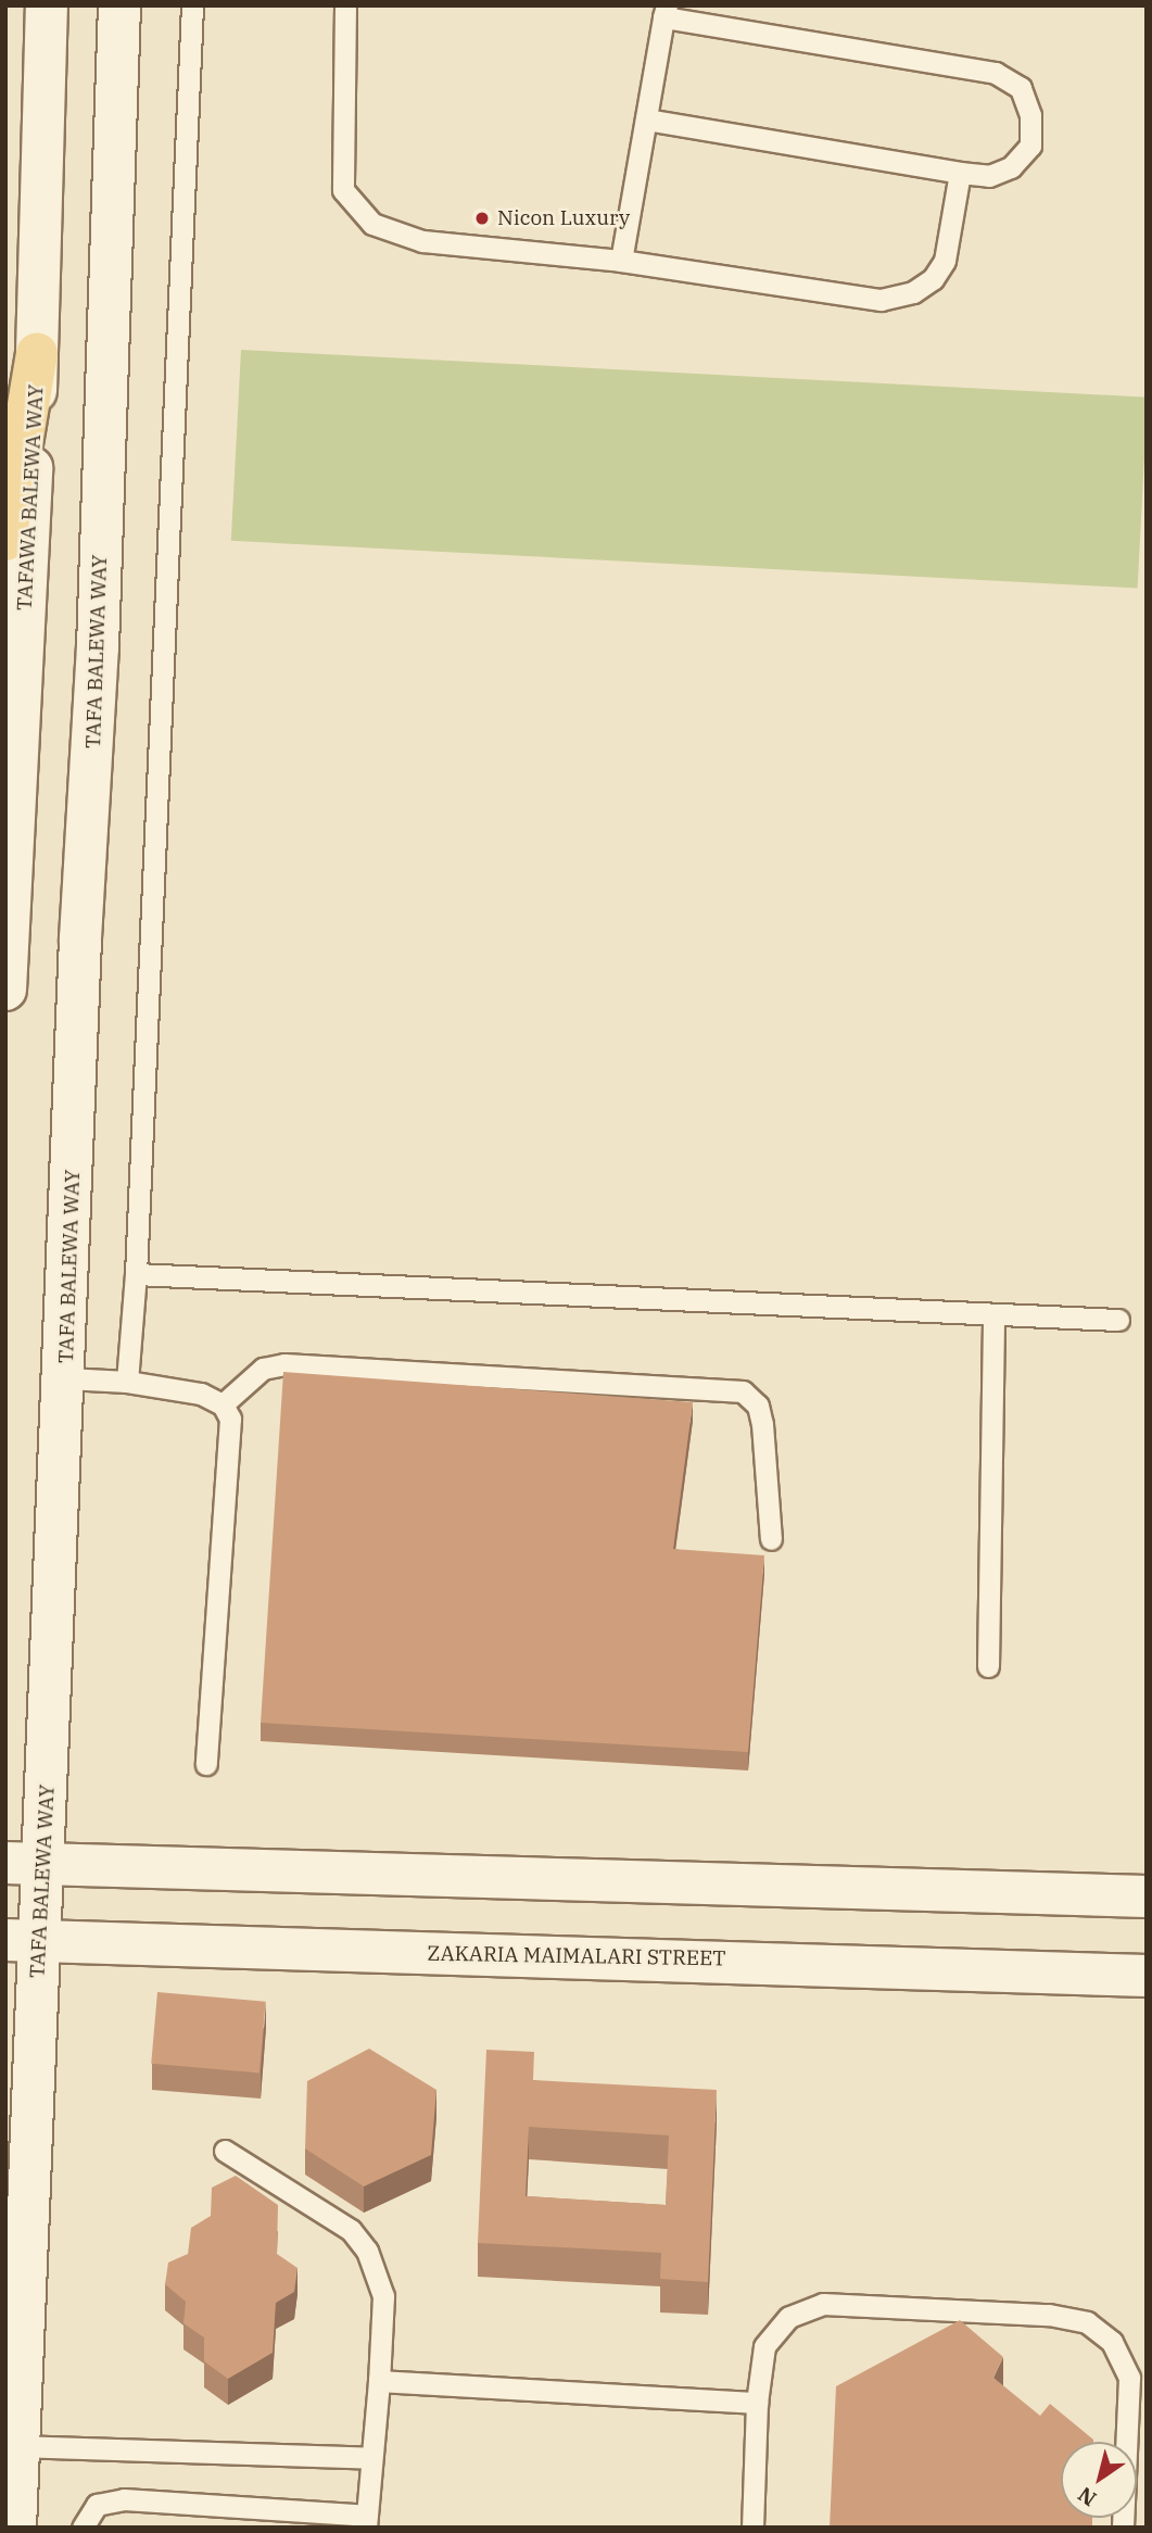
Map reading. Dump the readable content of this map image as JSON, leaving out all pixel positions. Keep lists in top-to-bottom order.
{
  "streets": {
    "main road": ["TAFAWA BALEWA WAY", "TAFA BALEWA WAY", "ZAKARIA MAIMALARI STREET"]
  },
  "crossings": [
    ["TAFA BALEWA WAY", "ZAKARIA MAIMALARI STREET"]
  ],
  "places": ["Nicon Luxury"],
  "north": "bottom left"
}
